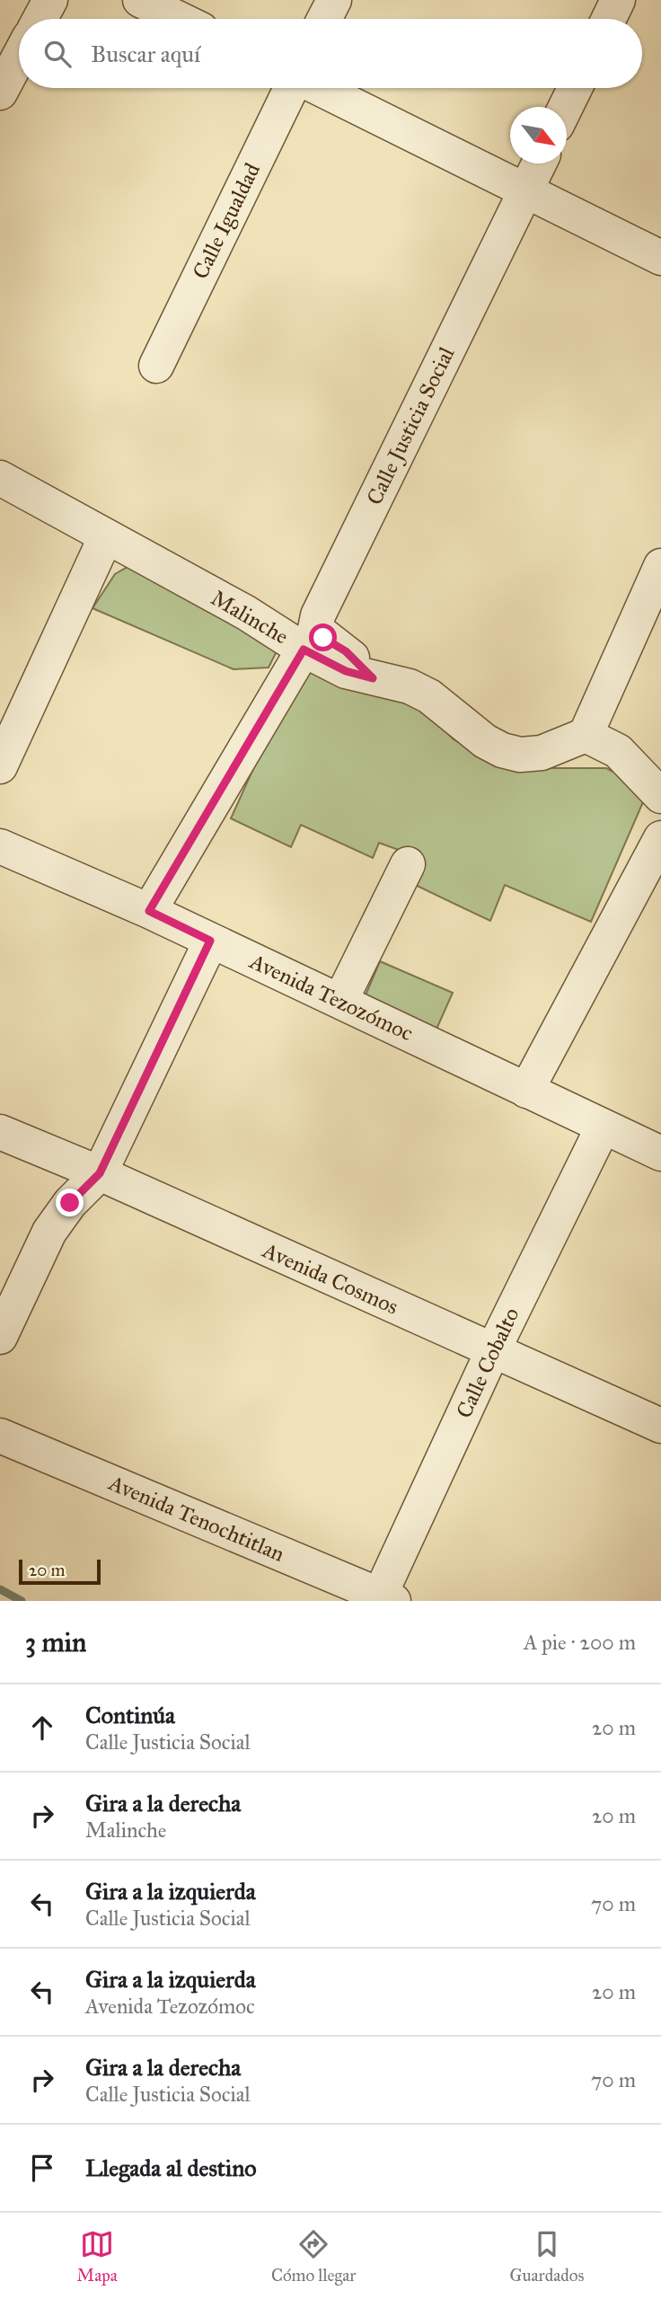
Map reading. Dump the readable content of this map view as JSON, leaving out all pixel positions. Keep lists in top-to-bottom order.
{
  "streets": {
    "street": [
      "Calle Igualdad",
      "Calle Justicia Social",
      "Malinche",
      "Avenida Tezozómoc",
      "Avenida Cosmos",
      "Calle Cobalto",
      "Avenida Tenochtitlan"
    ]
  },
  "crossings": [
    ["Calle Justicia Social", "Malinche"],
    ["Avenida Tezozómoc", "Calle Cobalto"],
    ["Avenida Cosmos", "Calle Cobalto"],
    ["Calle Cobalto", "Avenida Tenochtitlan"]
  ],
  "scale_bar": "20 m",
  "north": "bottom right",
  "page": {
    "search": "Buscar aquí",
    "scale": "20 m",
    "heading": ["3 min", "A pie · 200 m"],
    "list": [
      ["Continúa", "Calle Justicia Social", "20 m"],
      ["Gira a la derecha", "Malinche", "20 m"],
      ["Gira a la izquierda", "Calle Justicia Social", "70 m"],
      ["Gira a la izquierda", "Avenida Tezozómoc", "20 m"],
      ["Gira a la derecha", "Calle Justicia Social", "70 m"],
      "Llegada al destino"
    ],
    "nav": ["Mapa", "Cómo llegar", "Guardados"]
  }
}
